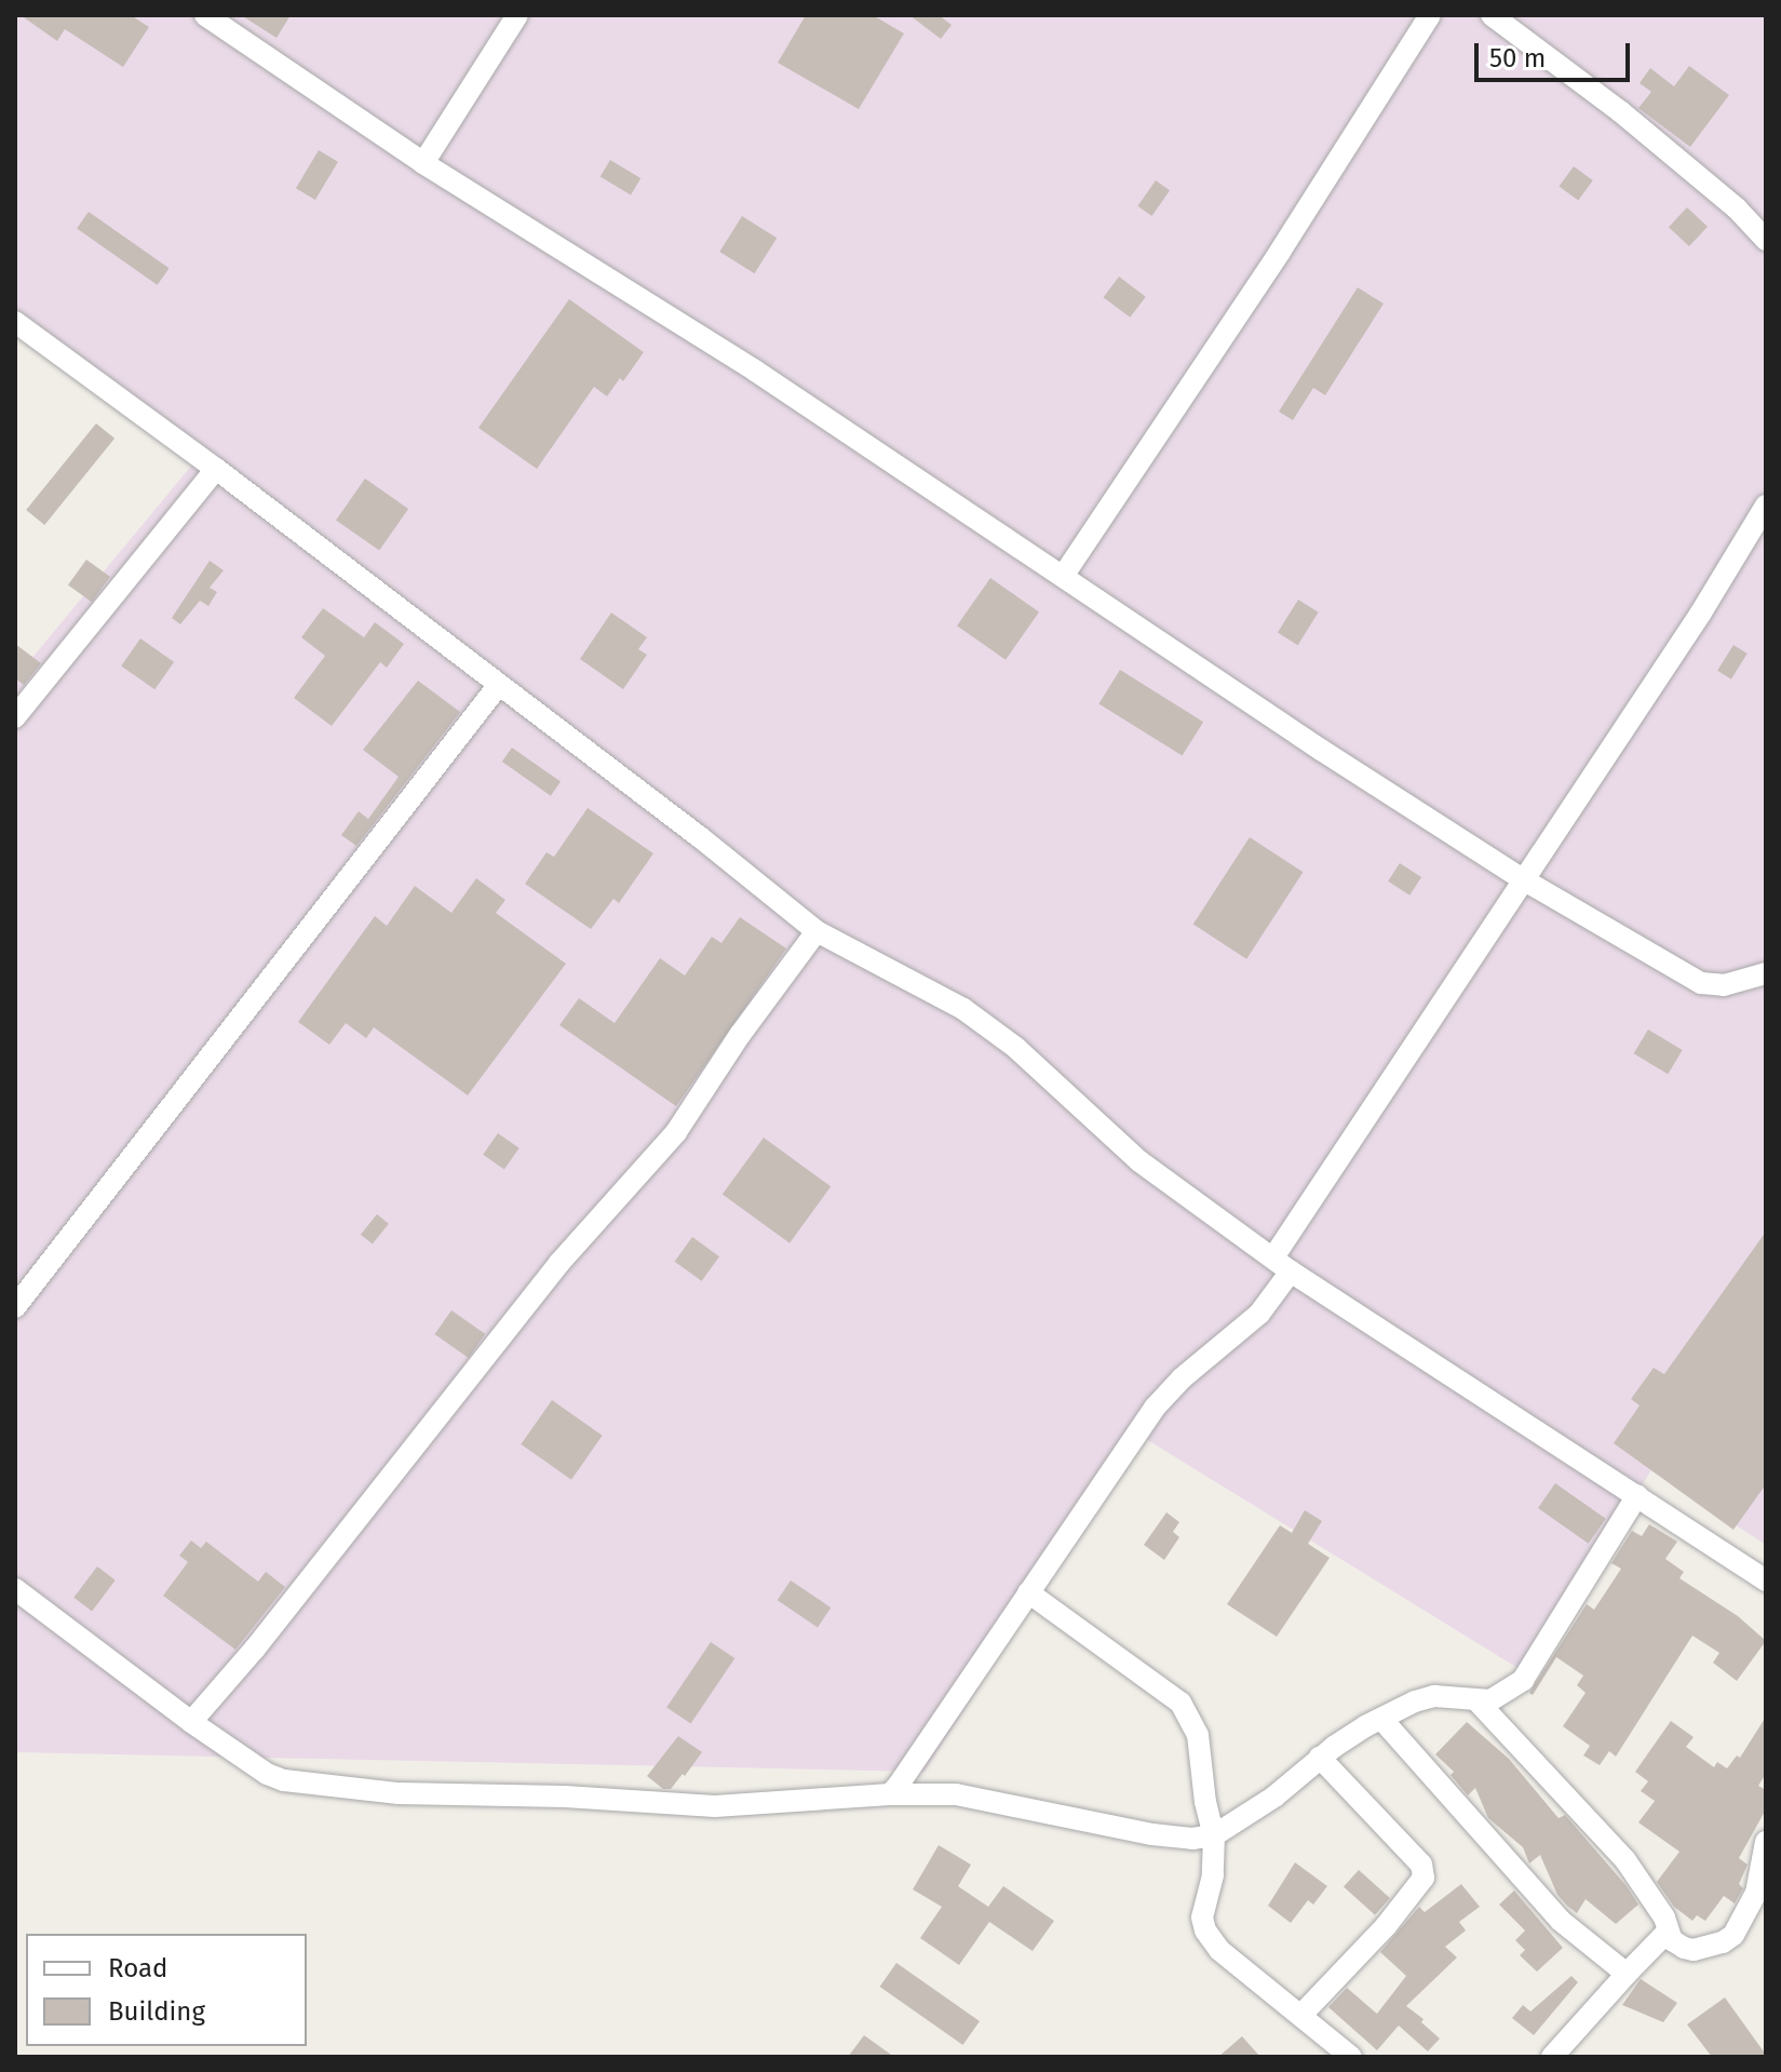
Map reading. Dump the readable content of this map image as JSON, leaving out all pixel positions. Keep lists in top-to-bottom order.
{
  "legend": ["Road", "Building"],
  "scale_bar": "50 m"
}
